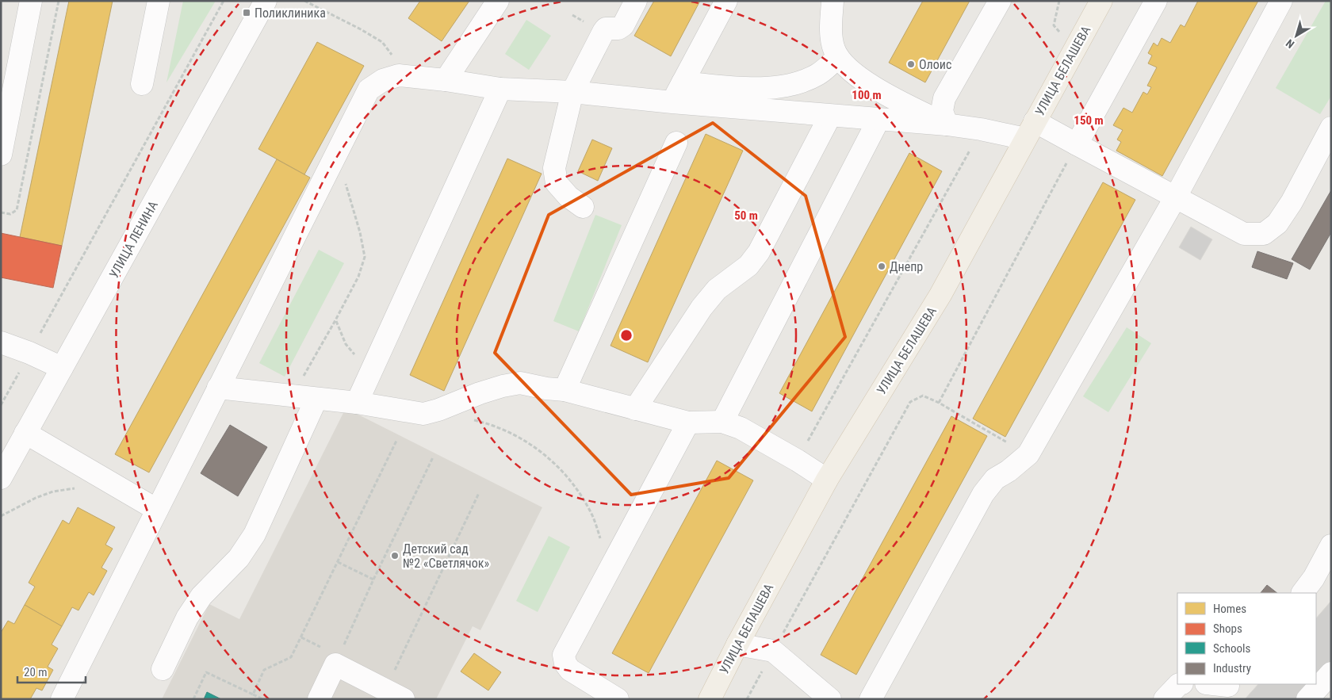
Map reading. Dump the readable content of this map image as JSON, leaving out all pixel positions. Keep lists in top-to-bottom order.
{
  "streets": {
    "main road": ["УЛИЦА БЕЛАШЕВА"],
    "street": ["УЛИЦА ЛЕНИНА"]
  },
  "places": {
    "transit": ["Поликлиника"],
    "other": ["Олоис", "Днепр", "Детский сад №2 «Светлячок»"]
  },
  "legend": [
    "Homes",
    "Shops",
    "Schools",
    "Industry"
  ],
  "scale_bar": "20 m",
  "north": "bottom left",
  "rings": ["100 m", "150 m", "50 m"]
}
